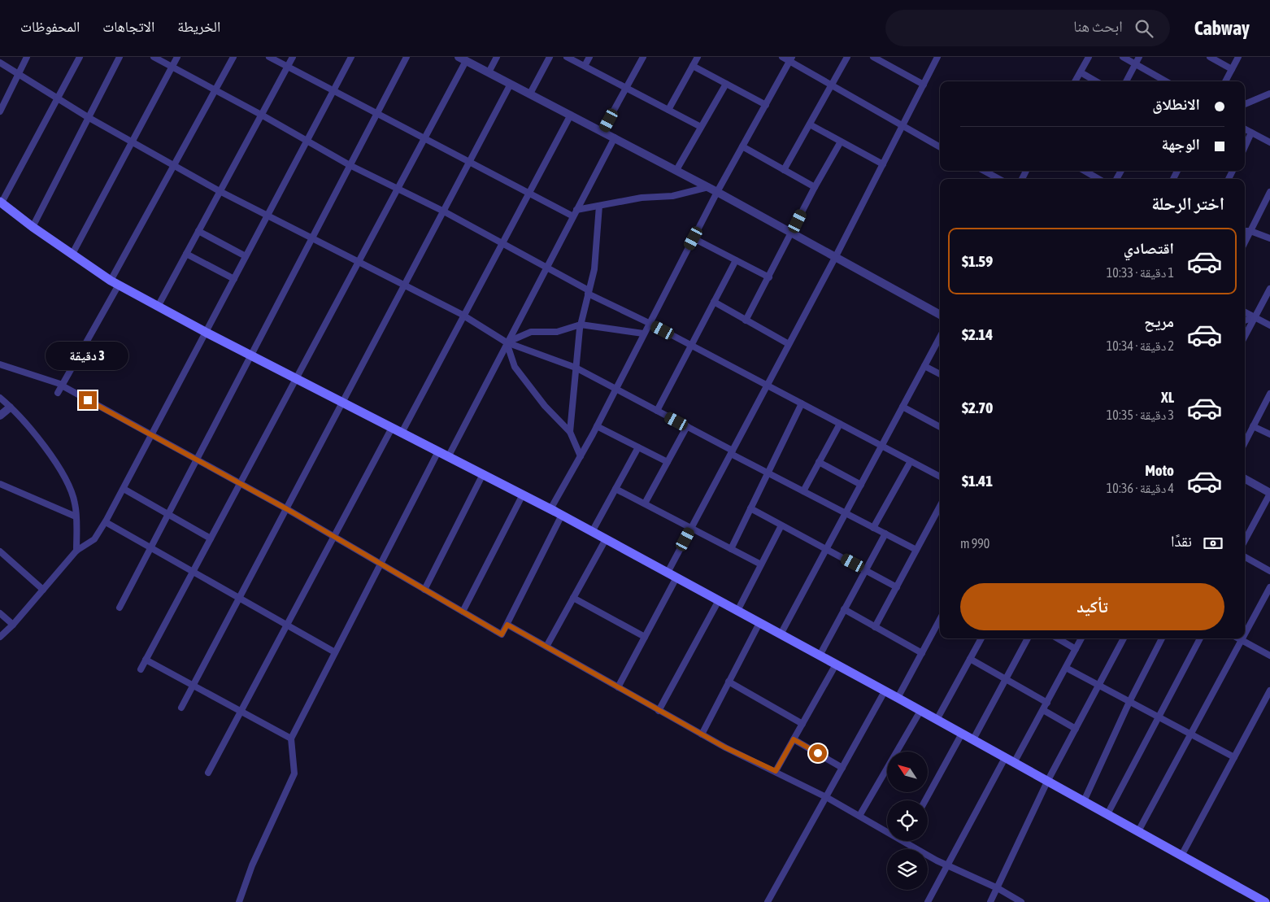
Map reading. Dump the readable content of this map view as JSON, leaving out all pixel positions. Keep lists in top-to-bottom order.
{
  "north": "top left",
  "page": {
    "header": "Cabway",
    "search": "ابحث هنا",
    "nav": ["الخريطة", "الاتجاهات", "المحفوظات"],
    "banner": ["الانطلاق", "الوجهة"],
    "heading": "اختر الرحلة",
    "list": [
      {
        "name": "اقتصادي",
        "note": "1 دقيقة · 10:33",
        "value": "$1.59"
      },
      {
        "name": "مريح",
        "note": "2 دقيقة · 10:34",
        "value": "$2.14"
      },
      {
        "name": "XL",
        "note": "3 دقيقة · 10:35",
        "value": "$2.70"
      },
      {
        "name": "Moto",
        "note": "4 دقيقة · 10:36",
        "value": "$1.41"
      }
    ],
    "bubble": "3 دقيقة",
    "pay": ["نقدًا", "990 m"],
    "buttons": "تأكيد"
  }
}
